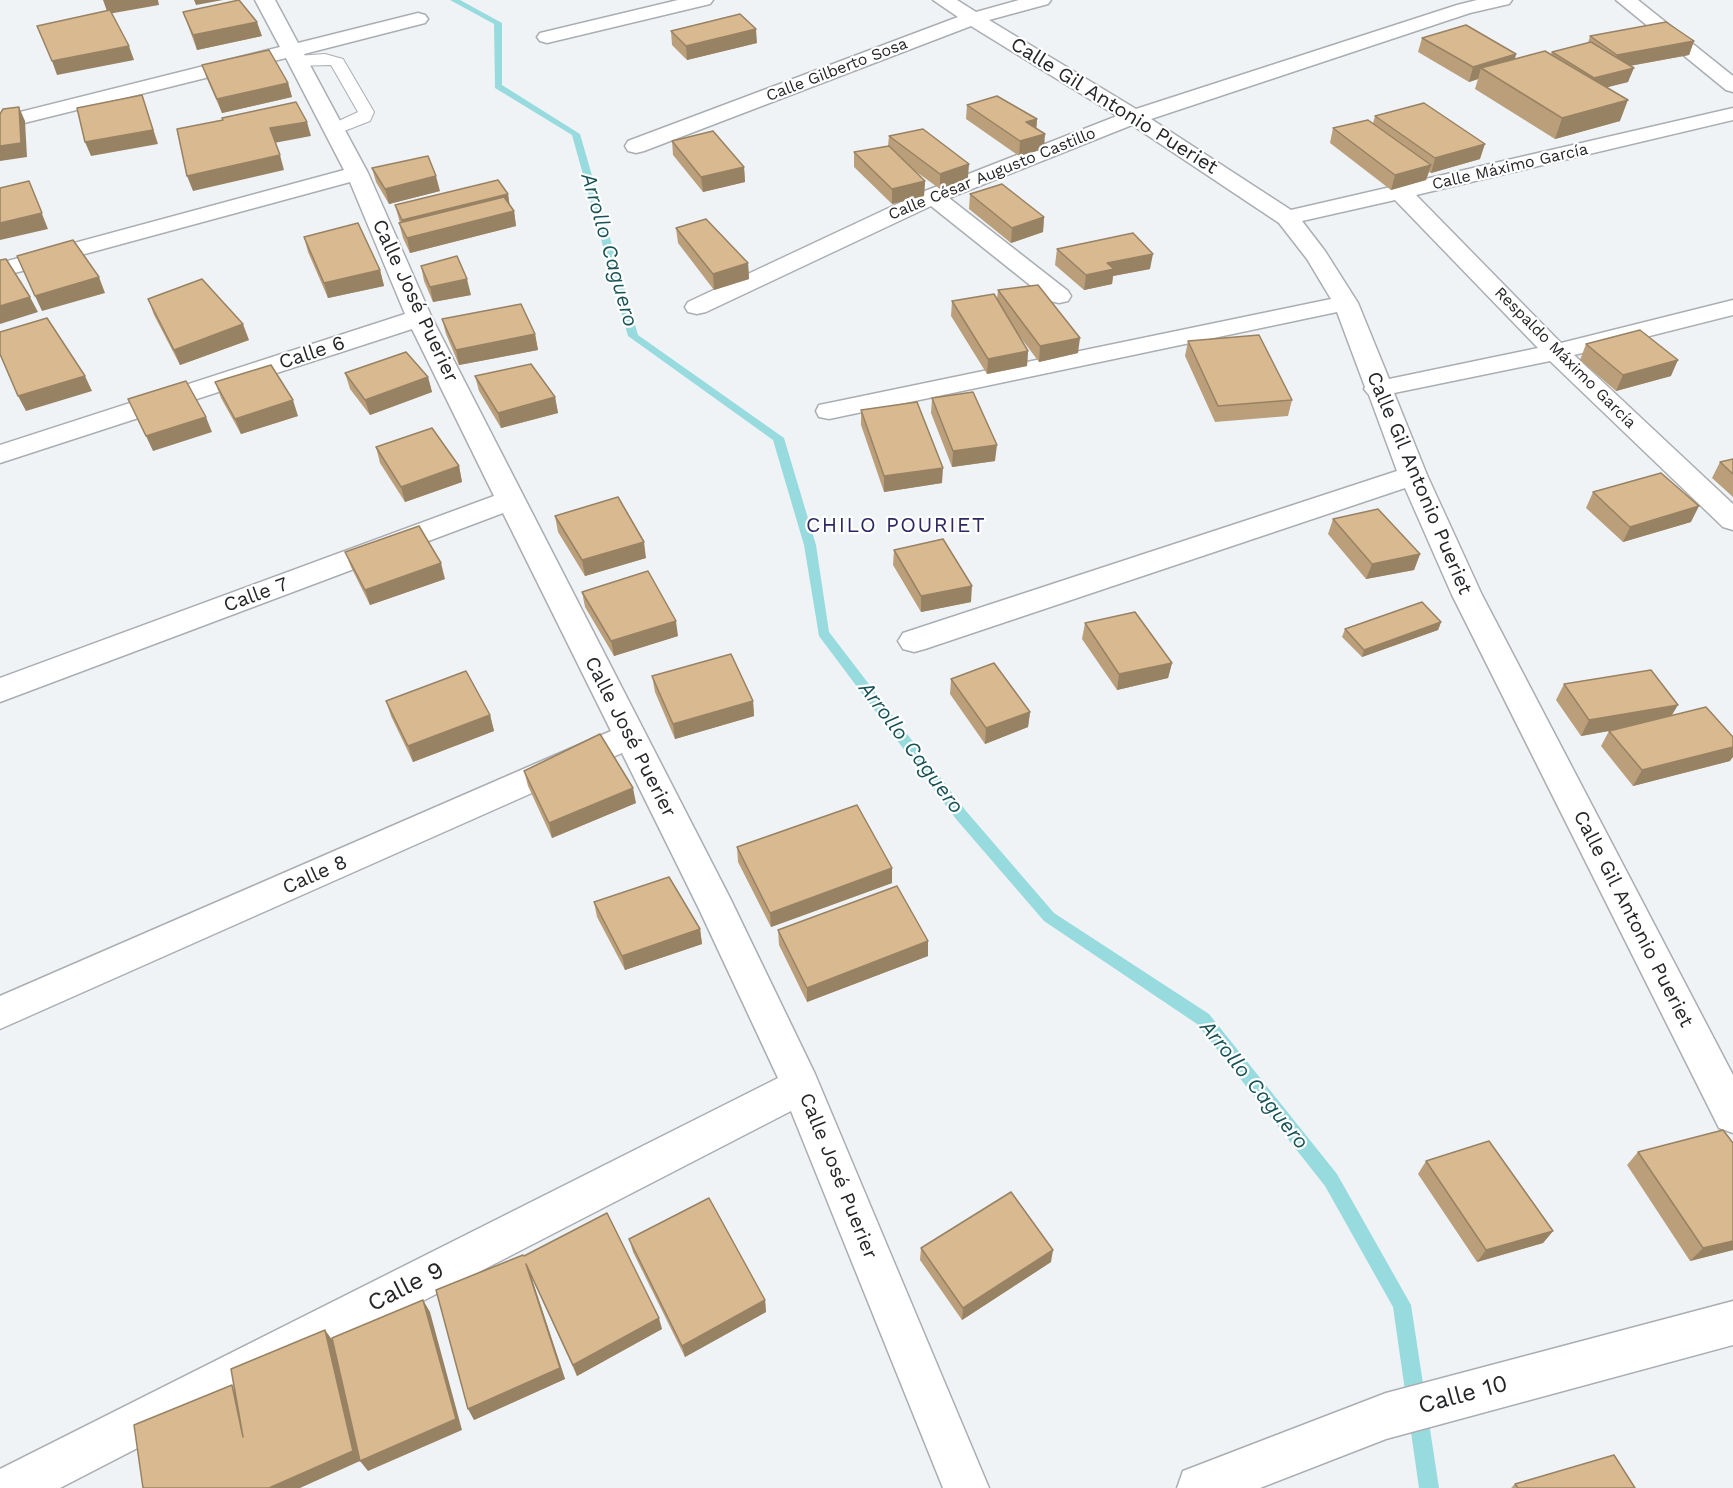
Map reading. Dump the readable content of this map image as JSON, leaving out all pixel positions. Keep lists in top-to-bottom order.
{
  "streets": {
    "street": [
      "Calle Gilberto Sosa",
      "Calle Gil Antonio Pueriet",
      "Calle Máximo García",
      "Calle César Augusto Castillo",
      "Calle José Puerier",
      "Calle 6",
      "Respaldo Máximo García",
      "Calle 7",
      "Calle 8",
      "Calle 9",
      "Calle 10"
    ]
  },
  "crossings": [
    ["Calle Gilberto Sosa", "Calle Gil Antonio Pueriet"],
    ["Calle Gil Antonio Pueriet", "Calle Máximo García"],
    ["Calle Gil Antonio Pueriet", "Calle César Augusto Castillo"],
    ["Calle Máximo García", "Respaldo Máximo García"],
    ["Calle José Puerier", "Calle 6"],
    ["Calle José Puerier", "Calle 7"],
    ["Calle José Puerier", "Calle 8"],
    ["Calle José Puerier", "Calle 9"]
  ],
  "districts": ["CHILO POURIET"],
  "water": ["Arrollo Caguero"]
}
